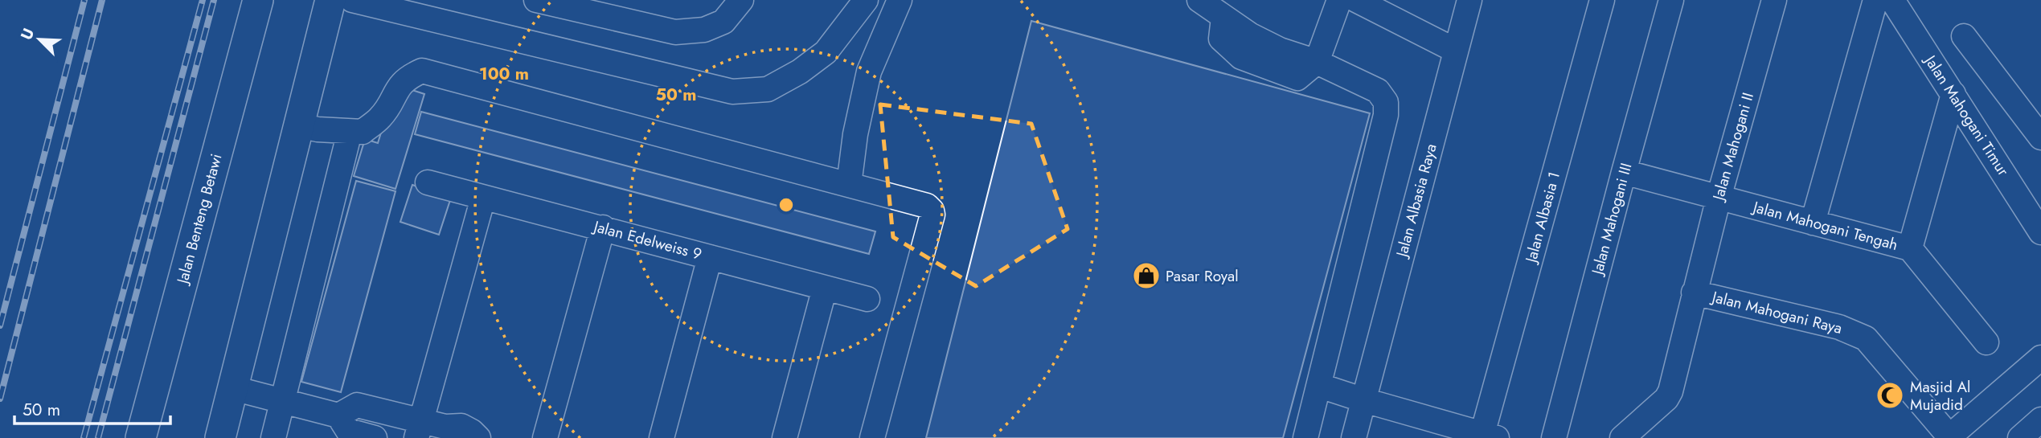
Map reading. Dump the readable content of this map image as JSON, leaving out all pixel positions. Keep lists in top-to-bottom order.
{
  "streets": {
    "main road": ["Jalan Benteng Betawi"],
    "street": [
      "Jalan Mahogani Timur",
      "Jalan Mahogani II",
      "Jalan Albasia Raya",
      "Jalan Albasia 1",
      "Jalan Mahogani III",
      "Jalan Mahogani Tengah",
      "Jalan Edelweiss 9",
      "Jalan Mahogani Raya"
    ]
  },
  "crossings": [
    ["Jalan Mahogani II", "Jalan Mahogani Tengah"],
    ["Jalan Mahogani II", "Jalan Mahogani Raya"],
    ["Jalan Mahogani III", "Jalan Mahogani Tengah"]
  ],
  "places": {
    "shop": ["Pasar Royal"],
    "mosque": ["Masjid Al Mujadid"]
  },
  "scale_bar": "50 m",
  "north": "top left",
  "rings": ["100 m", "50 m"]
}
